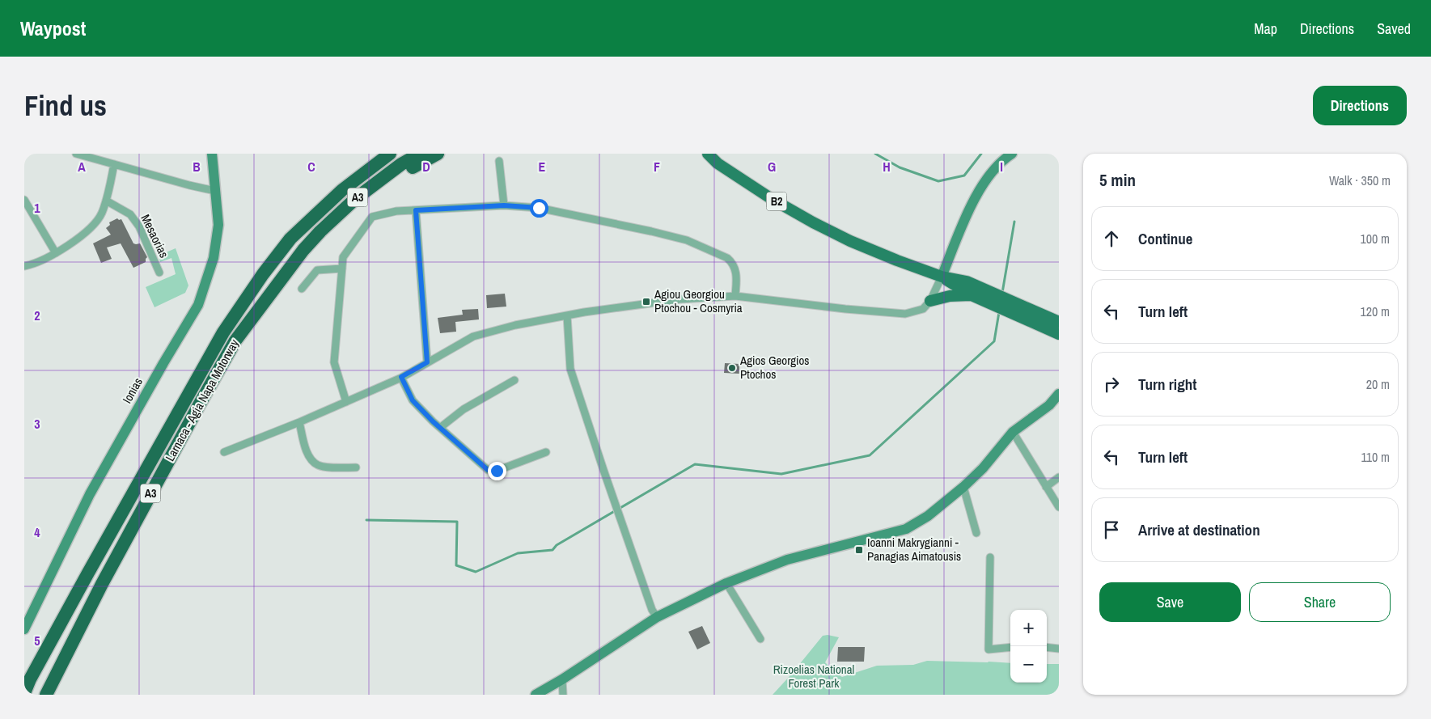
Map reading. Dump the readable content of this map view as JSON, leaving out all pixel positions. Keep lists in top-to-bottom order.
{
  "streets": {
    "highway": ["A3", "Larnaca - Agia Napa Motorway"],
    "main road": ["B2", "Ionias"],
    "street": ["Mesaorias"]
  },
  "parks": ["Rizoelias National Forest Park"],
  "places": {
    "transit": ["Agiou Georgiou Ptochou - Cosmyria", "Ioanni Makrygianni - Panagias Aimatousis"],
    "other": ["Agios Georgios Ptochos"]
  },
  "page": {
    "header": "Waypost",
    "nav": ["Map", "Directions", "Saved"],
    "buttons": [
      "Directions",
      ["Save", "Share"]
    ],
    "title": "Find us",
    "heading": ["5 min", "Walk · 350 m"],
    "list": [
      ["Continue", "100 m"],
      ["Turn left", "120 m"],
      ["Turn right", "20 m"],
      ["Turn left", "110 m"],
      "Arrive at destination"
    ],
    "map_buttons": ["+", "−"]
  },
  "grid": {
    "columns": [
      "A",
      "B",
      "C",
      "D",
      "E",
      "F",
      "G",
      "H",
      "I"
    ],
    "rows": [
      "1",
      "2",
      "3",
      "4",
      "5"
    ]
  }
}
